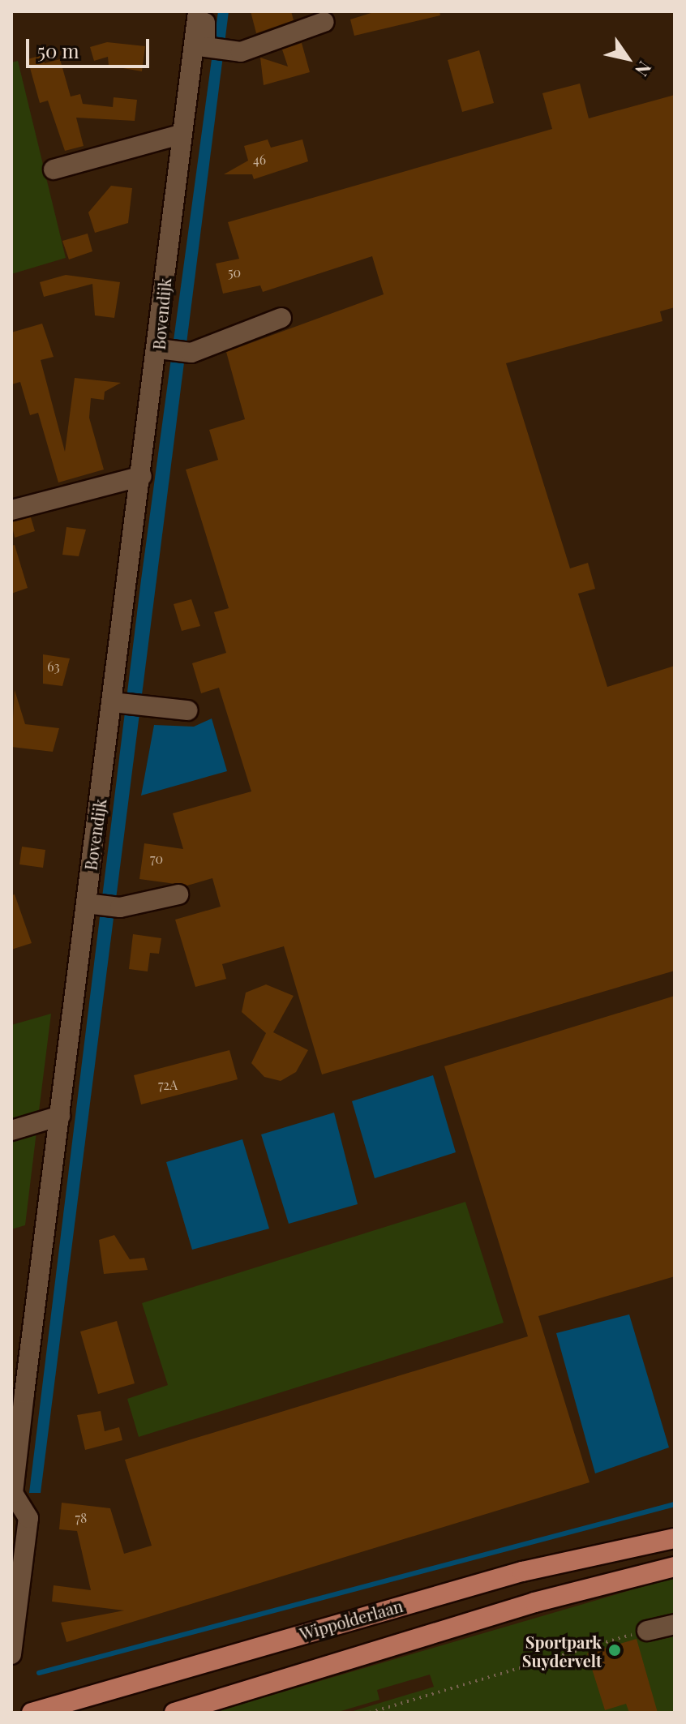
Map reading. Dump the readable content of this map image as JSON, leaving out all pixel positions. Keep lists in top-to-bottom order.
{
  "streets": {
    "main road": ["Wippolderlaan"],
    "street": ["Bovendijk"]
  },
  "places": ["Sportpark Suydervelt"],
  "house_numbers": [
    "46",
    "50",
    "63",
    "70",
    "72A",
    "78"
  ],
  "scale_bar": "50 m",
  "north": "bottom right"
}
